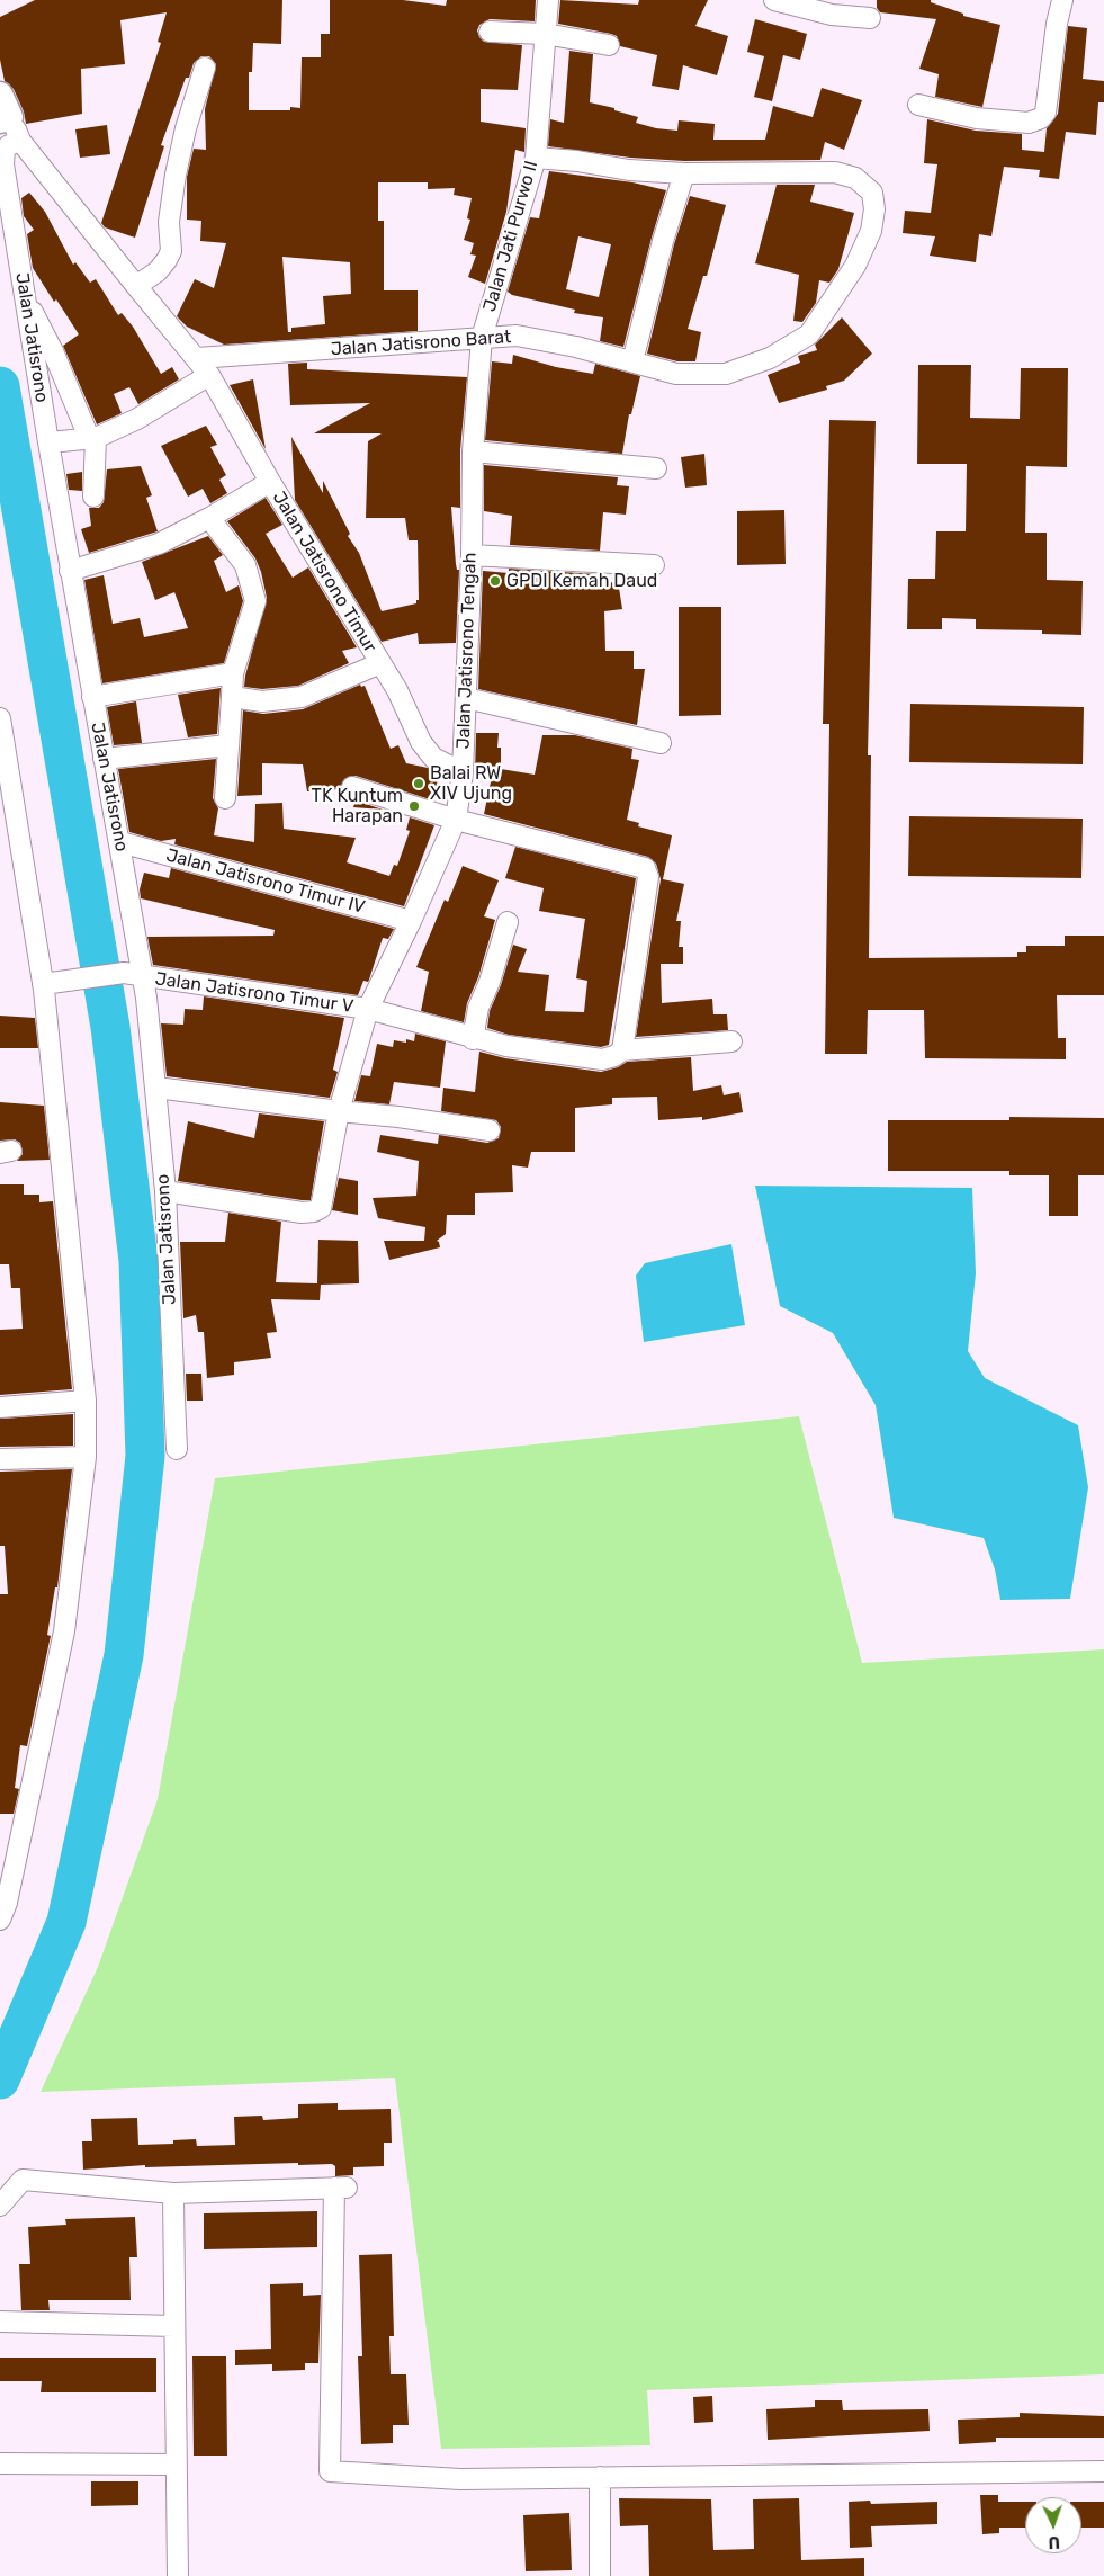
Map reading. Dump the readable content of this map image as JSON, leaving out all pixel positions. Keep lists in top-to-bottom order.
{
  "streets": {
    "street": [
      "Jalan Jati Purwo II",
      "Jalan Jatisrono",
      "Jalan Jatisrono Barat",
      "Jalan Jatisrono Timur",
      "Jalan Jatisrono Tengah",
      "Jalan Jatisrono Timur IV",
      "Jalan Jatisrono Timur V"
    ]
  },
  "crossings": [
    ["Jalan Jati Purwo II", "Jalan Jatisrono Barat"],
    ["Jalan Jati Purwo II", "Jalan Jatisrono Tengah"],
    ["Jalan Jatisrono", "Jalan Jatisrono Tengah"],
    ["Jalan Jatisrono", "Jalan Jatisrono Timur IV"],
    ["Jalan Jatisrono", "Jalan Jatisrono Timur V"],
    ["Jalan Jatisrono Barat", "Jalan Jatisrono Timur"],
    ["Jalan Jatisrono Barat", "Jalan Jatisrono Tengah"],
    ["Jalan Jatisrono Timur", "Jalan Jatisrono Tengah"],
    ["Jalan Jatisrono Tengah", "Jalan Jatisrono Timur IV"],
    ["Jalan Jatisrono Tengah", "Jalan Jatisrono Timur V"]
  ],
  "places": ["GPDI Kemah Daud", "Balai RW XIV Ujung", "TK Kuntum Harapan"],
  "north": "bottom"
}
